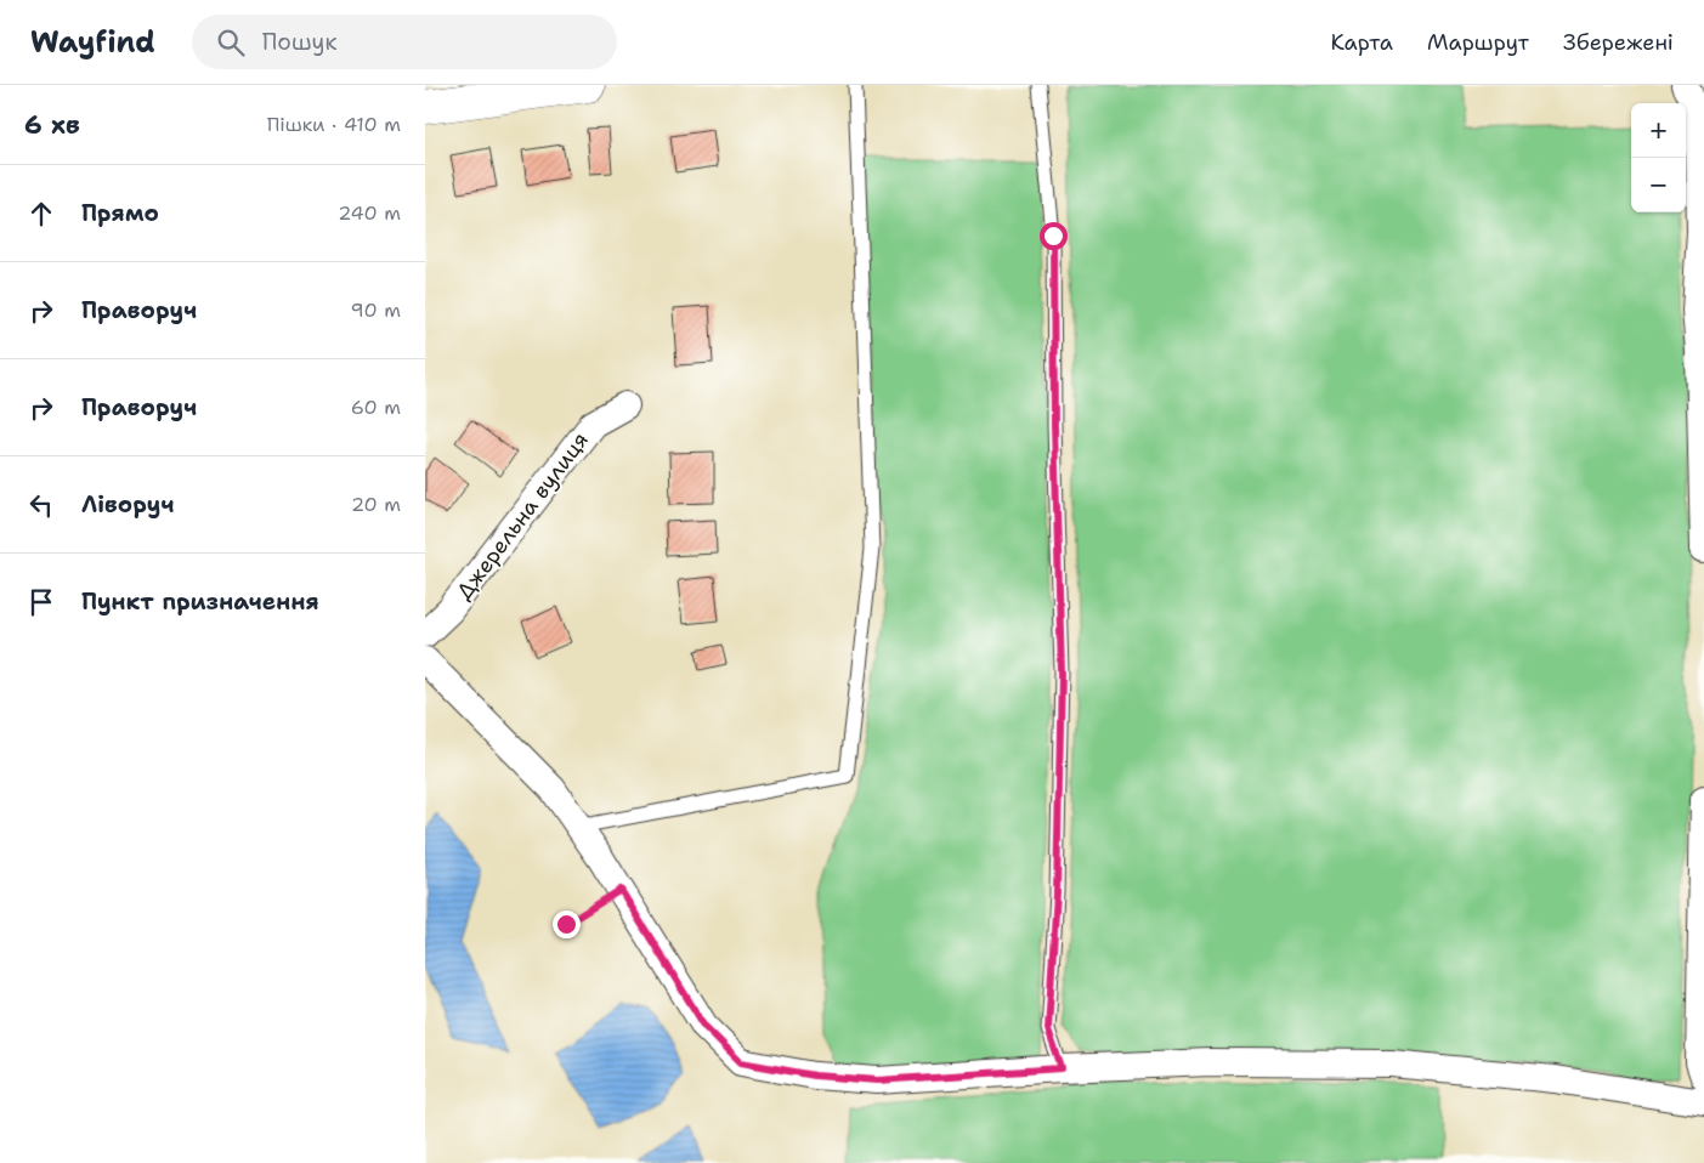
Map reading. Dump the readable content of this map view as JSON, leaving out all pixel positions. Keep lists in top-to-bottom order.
{
  "streets": {
    "street": ["Джерельна вулиця"]
  },
  "page": {
    "header": "Wayfind",
    "search": "Пошук",
    "nav": ["Карта", "Маршрут", "Збережені"],
    "heading": ["6 хв", "Пішки · 410 m"],
    "map_buttons": ["+", "−"],
    "list": [
      ["Прямо", "240 m"],
      ["Праворуч", "90 m"],
      ["Праворуч", "60 m"],
      ["Ліворуч", "20 m"],
      "Пункт призначення"
    ]
  }
}
